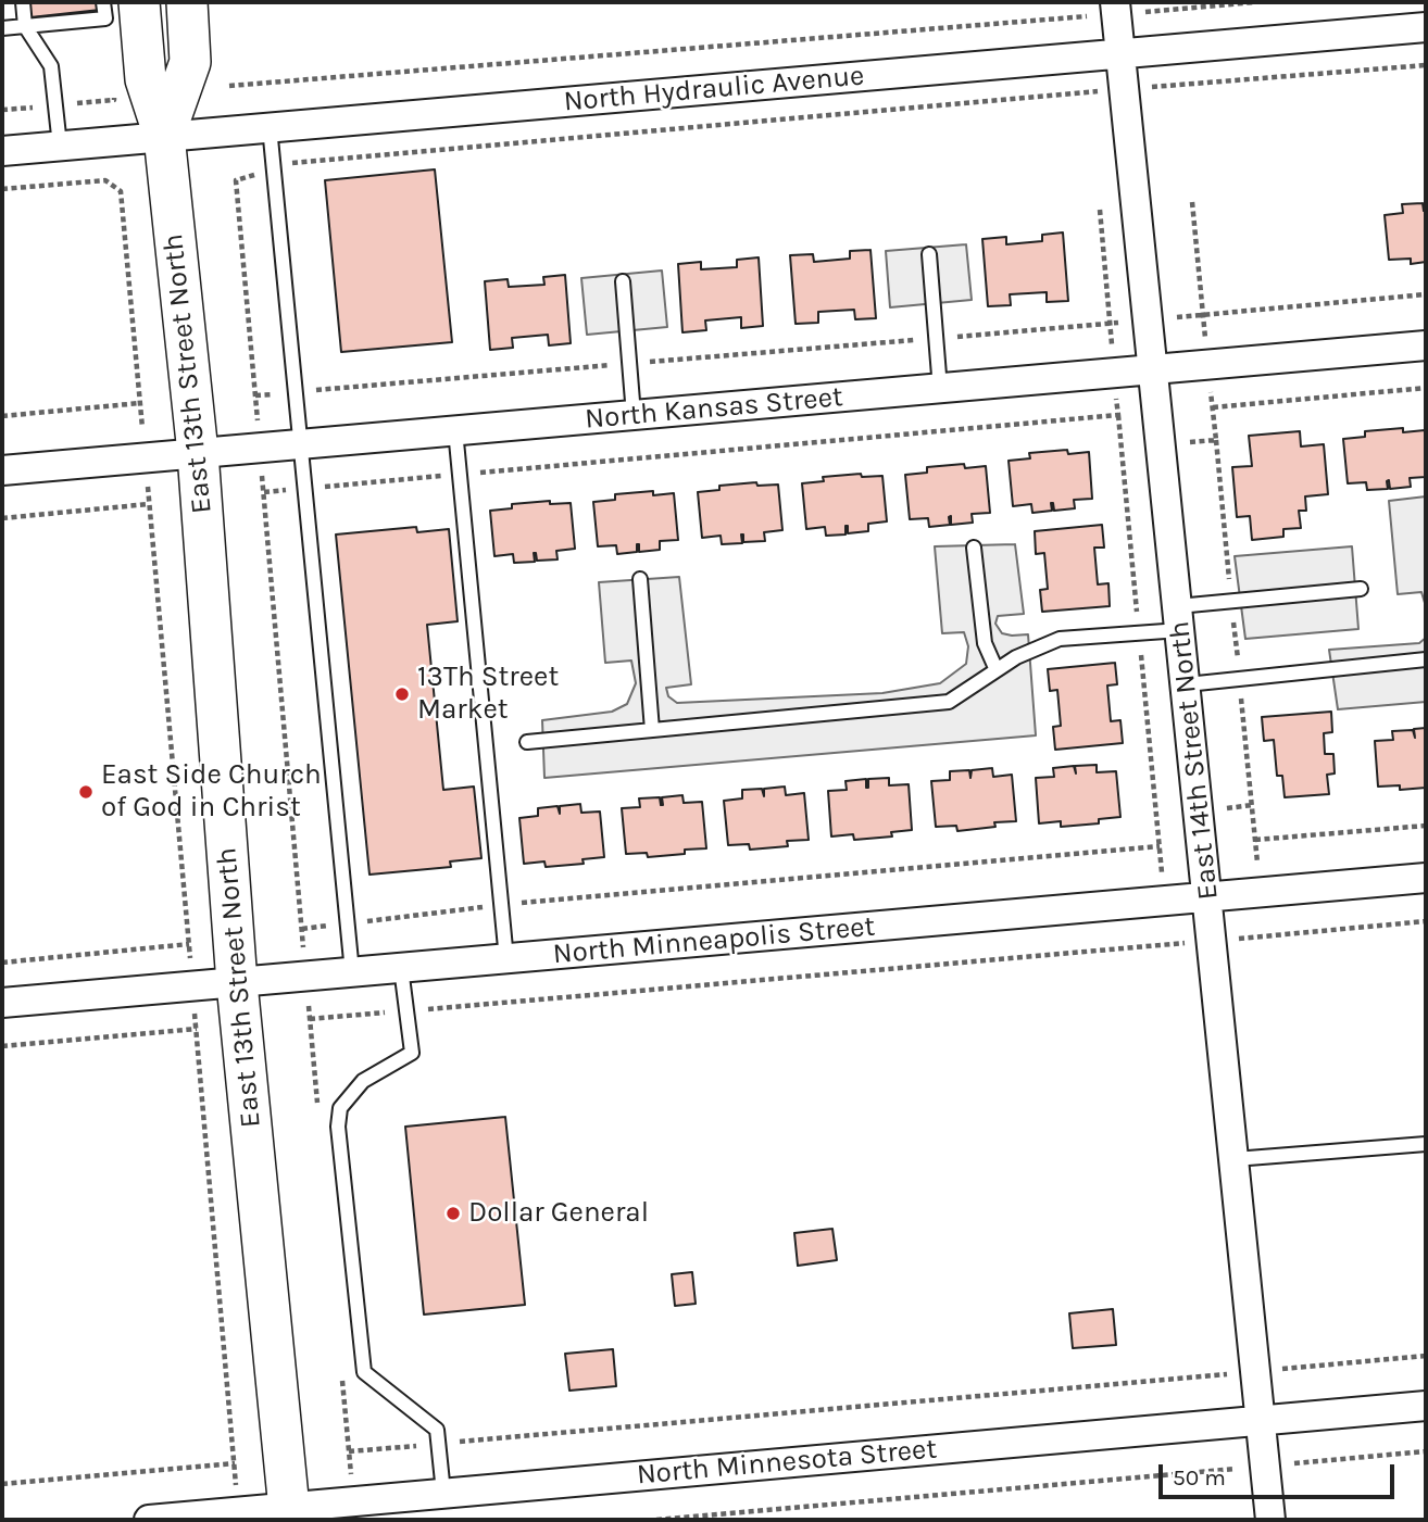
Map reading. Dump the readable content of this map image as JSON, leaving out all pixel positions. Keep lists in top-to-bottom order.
{
  "streets": {
    "main road": ["East 13th Street North"],
    "street": [
      "North Hydraulic Avenue",
      "North Kansas Street",
      "East 14th Street North",
      "North Minneapolis Street",
      "North Minnesota Street"
    ]
  },
  "crossings": [
    ["North Hydraulic Avenue", "East 13th Street North"],
    ["North Hydraulic Avenue", "East 14th Street North"],
    ["East 13th Street North", "North Kansas Street"],
    ["East 13th Street North", "North Minneapolis Street"],
    ["East 13th Street North", "North Minnesota Street"],
    ["North Kansas Street", "East 14th Street North"],
    ["East 14th Street North", "North Minneapolis Street"],
    ["East 14th Street North", "North Minnesota Street"]
  ],
  "places": ["13Th Street Market", "East Side Church of God in Christ", "Dollar General"],
  "scale_bar": "50 m"
}
